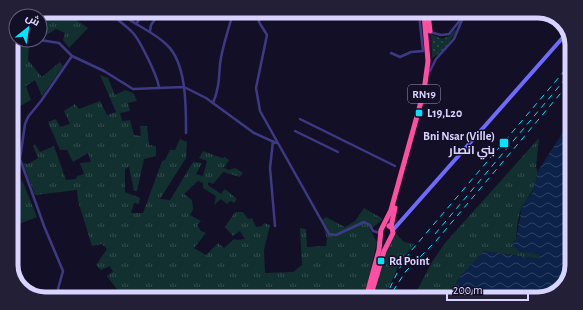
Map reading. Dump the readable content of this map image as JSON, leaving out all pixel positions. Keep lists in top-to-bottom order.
{
  "streets": {
    "highway": ["RN19"]
  },
  "places": {
    "transit": ["L19,L20", "Bni Nsar (Ville) بني انصار", "Rd Point"]
  },
  "scale_bar": "200 m",
  "north": "top right"
}
